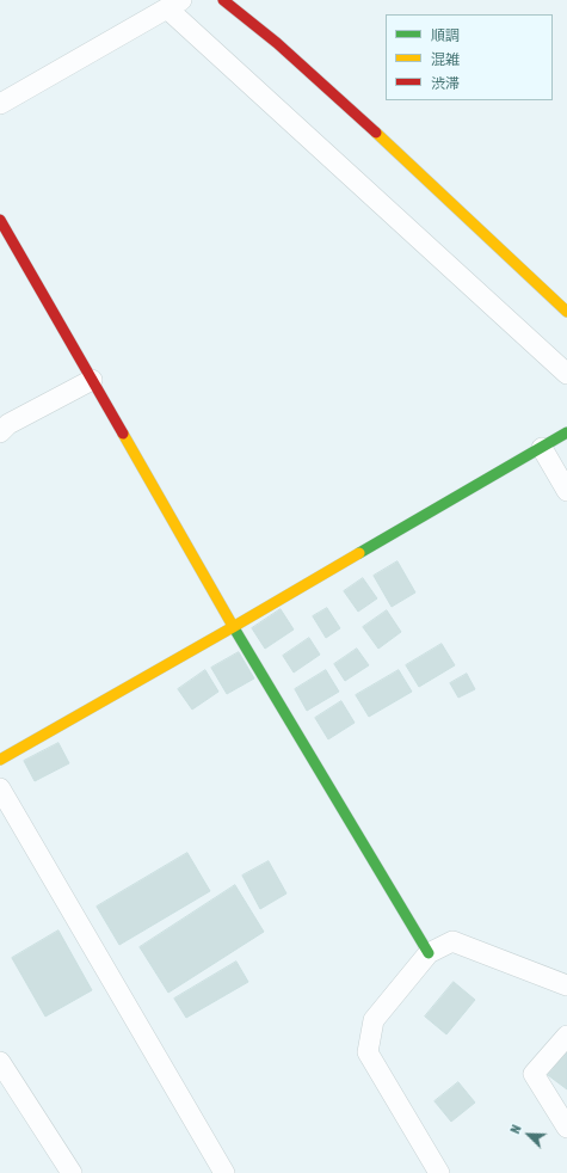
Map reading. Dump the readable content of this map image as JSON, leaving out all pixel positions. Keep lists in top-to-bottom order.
{
  "legend": ["順調", "混雑", "渋滞"],
  "north": "top left"
}
